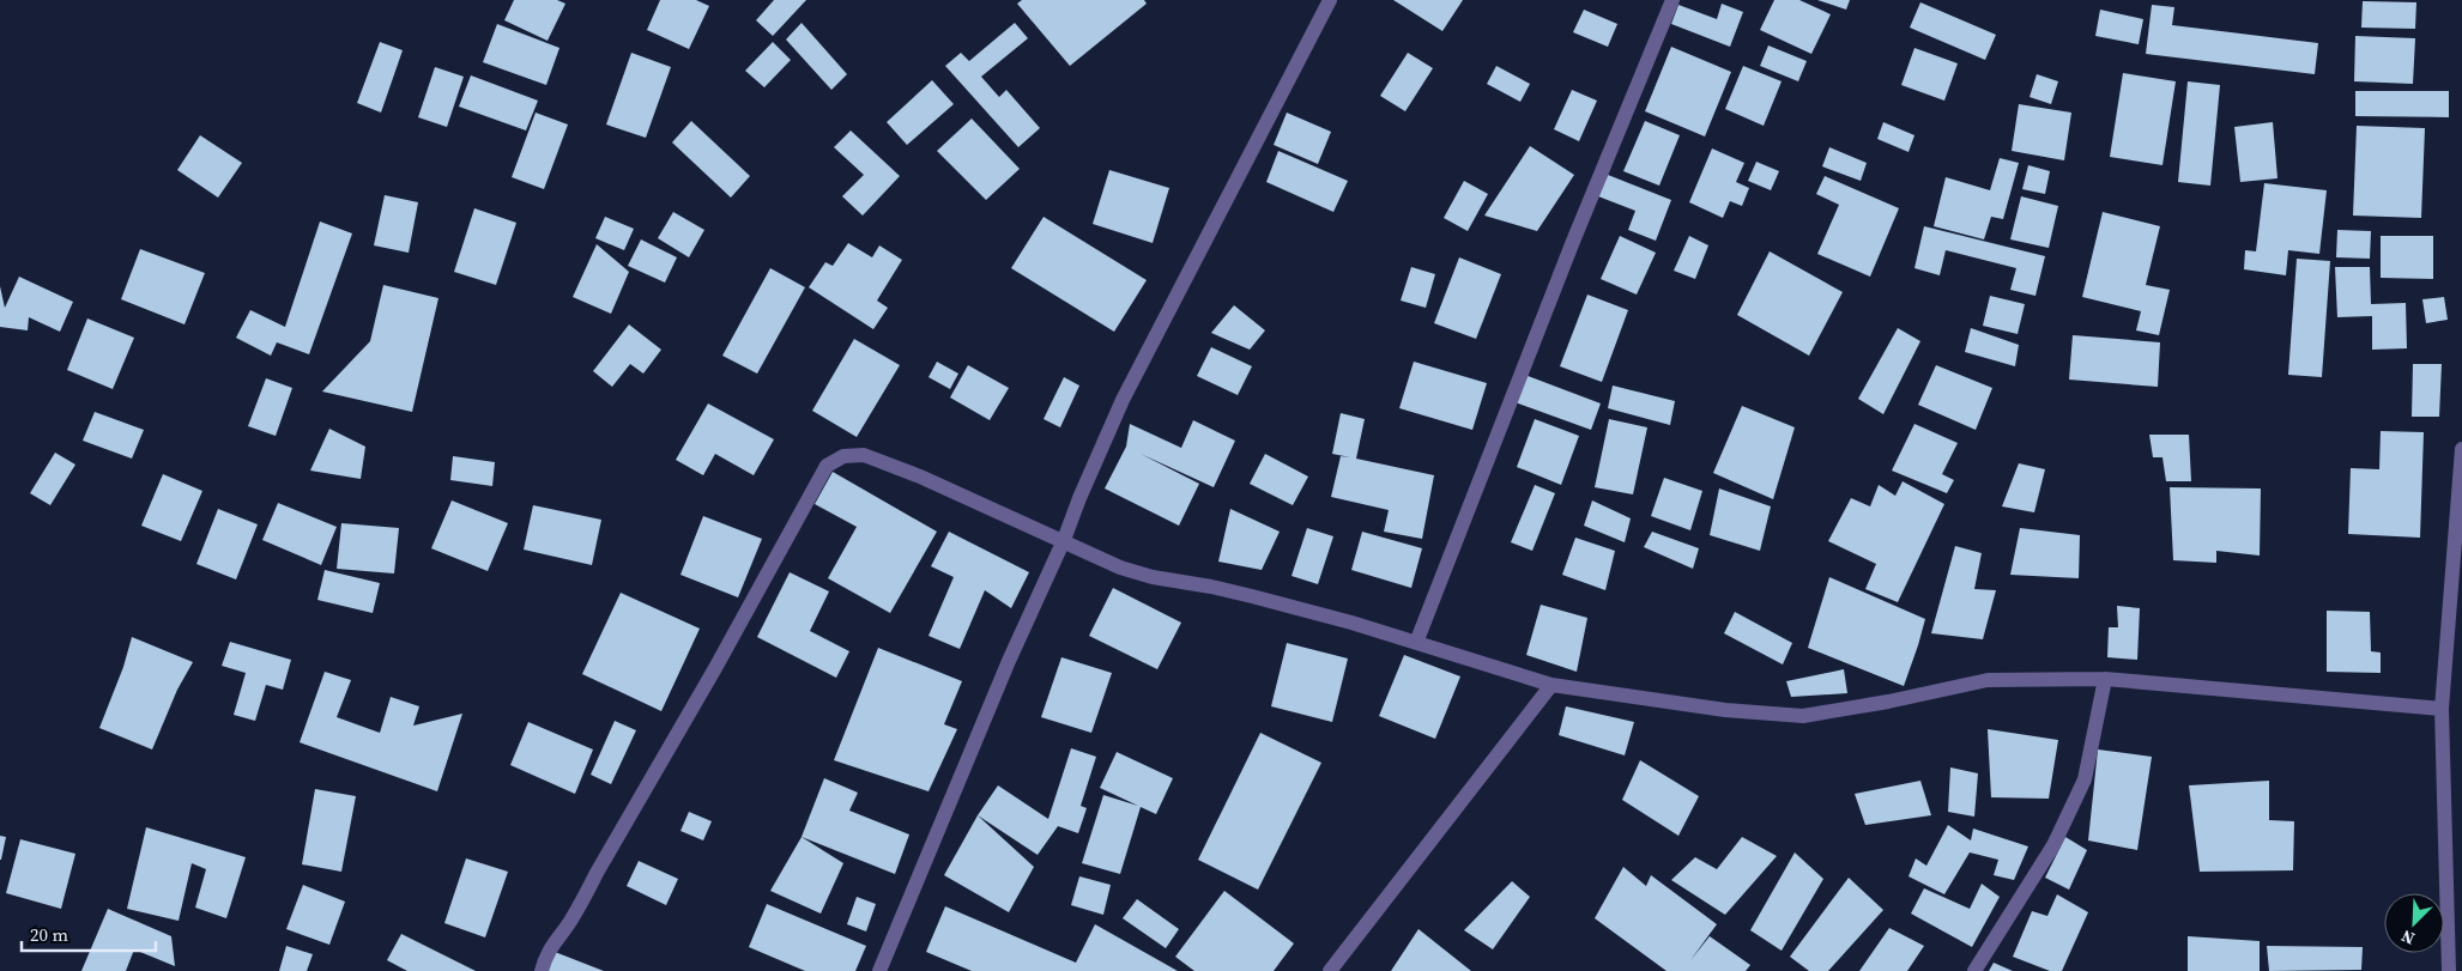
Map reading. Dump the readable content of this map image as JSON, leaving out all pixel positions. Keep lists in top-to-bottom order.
{
  "scale_bar": "20 m",
  "north": "bottom left"
}
